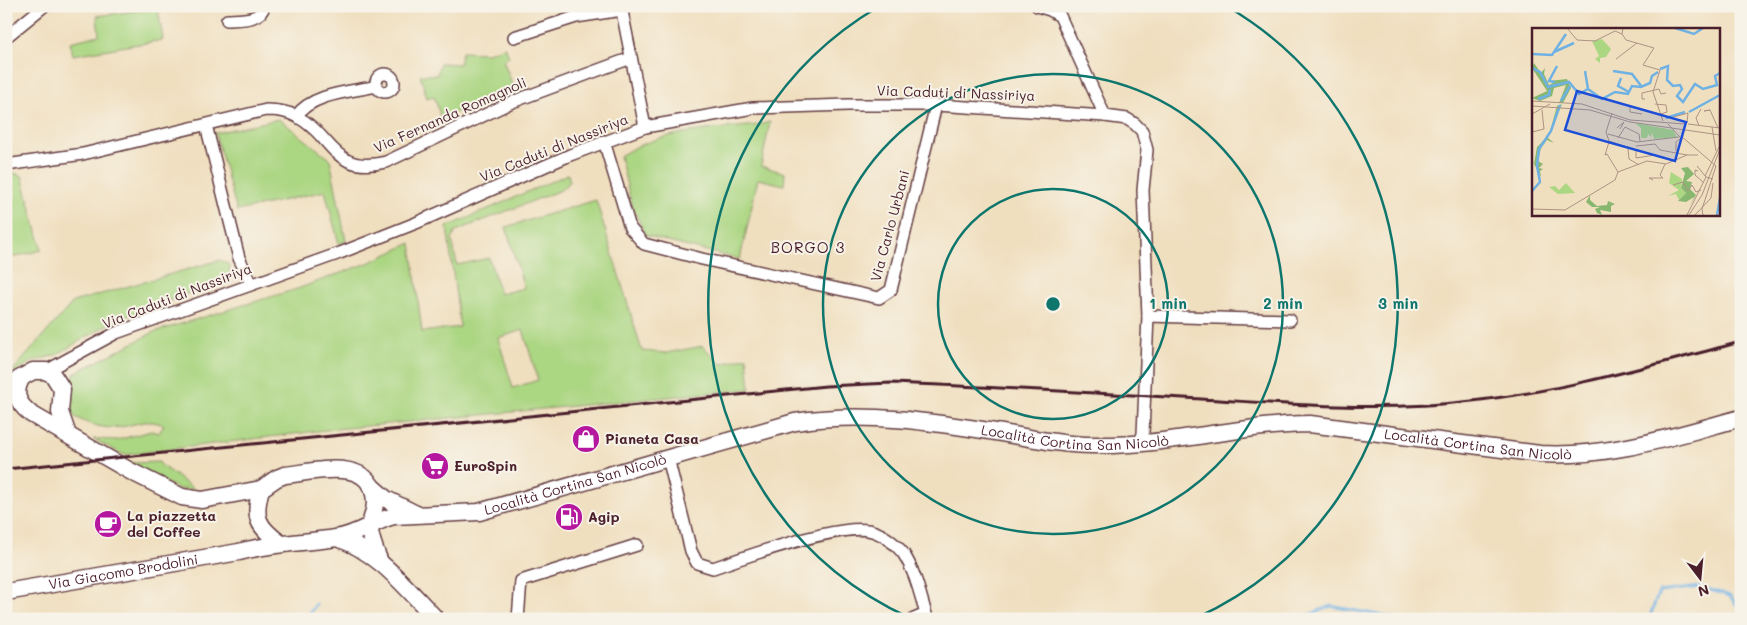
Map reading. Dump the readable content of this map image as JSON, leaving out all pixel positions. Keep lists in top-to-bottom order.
{
  "streets": {
    "main road": ["Località Cortina San Nicolò", "Via Giacomo Brodolini"],
    "street": ["Via Caduti di Nassiriya", "Via Fernanda Romagnoli", "Via Carlo Urbani"]
  },
  "crossings": [
    ["Via Caduti di Nassiriya", "Via Carlo Urbani"],
    ["Via Caduti di Nassiriya", "Località Cortina San Nicolò"],
    ["Località Cortina San Nicolò", "Via Giacomo Brodolini"]
  ],
  "districts": ["BORGO 3"],
  "places": {
    "shop": ["Pianeta Casa"],
    "supermarket": ["EuroSpin"],
    "fuel station": ["Agip"],
    "cafe": ["La piazzetta del Coffee"]
  },
  "north": "bottom",
  "rings": ["1 min", "2 min", "3 min"]
}
